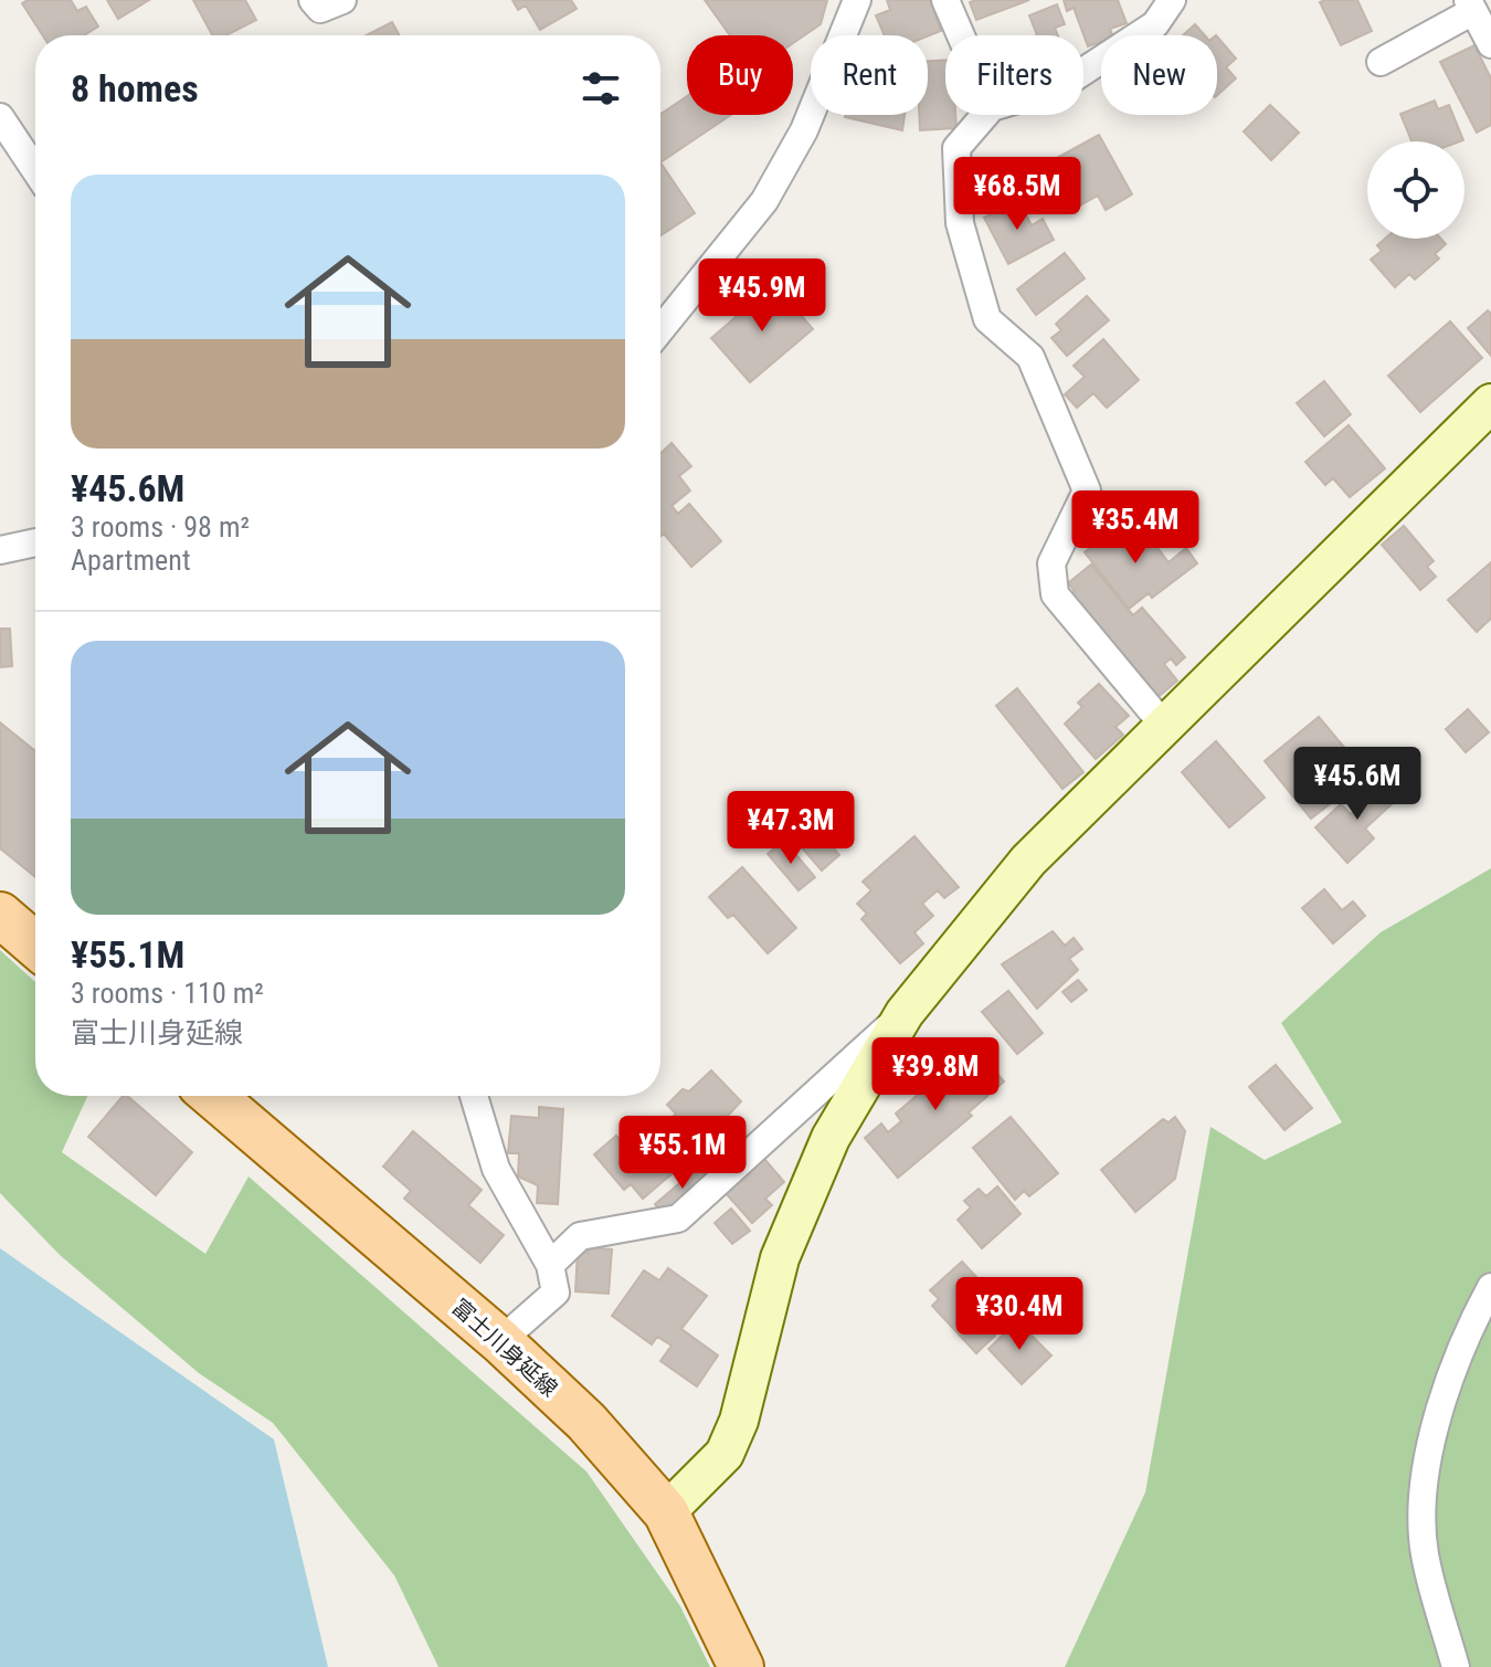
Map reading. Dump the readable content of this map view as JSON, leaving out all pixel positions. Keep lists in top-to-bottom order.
{
  "streets": {
    "main road": ["富士川身延線"]
  },
  "page": {
    "chip": [
      "Buy",
      "Rent",
      "Filters",
      "New"
    ],
    "heading": "8 homes",
    "list": [
      {
        "name": "¥45.6M",
        "note": "3 rooms · 98 m² · Apartment"
      },
      {
        "name": "¥55.1M",
        "note": "3 rooms · 110 m² · 富士川身延線"
      }
    ],
    "price": [
      "¥68.5M",
      "¥45.9M",
      "¥35.4M",
      "¥45.6M",
      "¥47.3M",
      "¥39.8M",
      "¥55.1M",
      "¥30.4M"
    ]
  }
}
